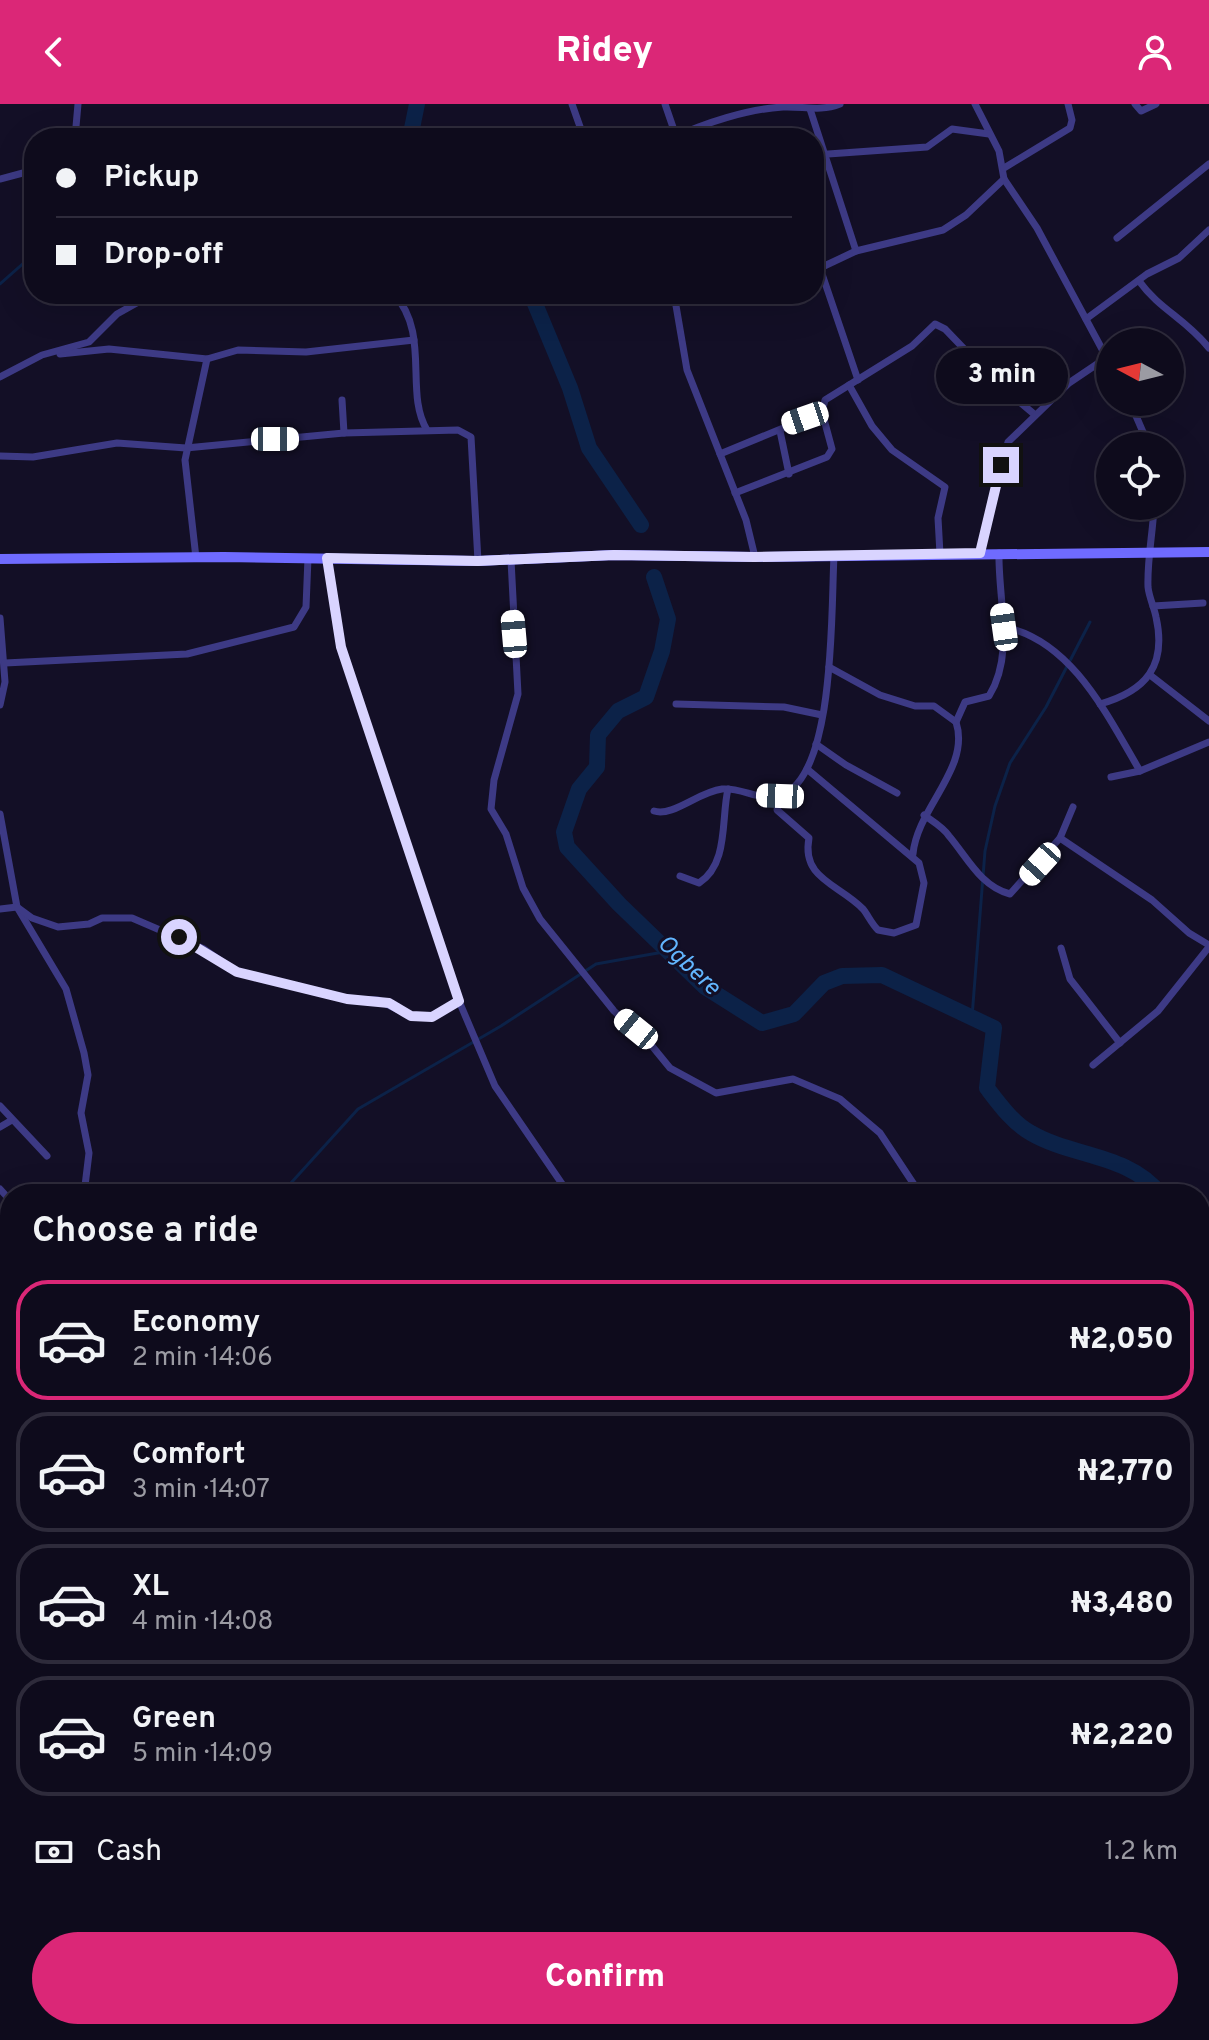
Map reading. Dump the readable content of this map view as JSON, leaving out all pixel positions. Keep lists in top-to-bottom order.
{
  "water": ["Ogbere"],
  "north": "left",
  "page": {
    "header": "Ridey",
    "banner": ["Pickup", "Drop-off"],
    "bubble": "3 min",
    "heading": "Choose a ride",
    "list": [
      {
        "name": "Economy",
        "note": "2 min · 14:06",
        "value": "₦2,050"
      },
      {
        "name": "Comfort",
        "note": "3 min · 14:07",
        "value": "₦2,770"
      },
      {
        "name": "XL",
        "note": "4 min · 14:08",
        "value": "₦3,480"
      },
      {
        "name": "Green",
        "note": "5 min · 14:09",
        "value": "₦2,220"
      }
    ],
    "pay": ["Cash", "1.2 km"],
    "buttons": "Confirm"
  }
}
